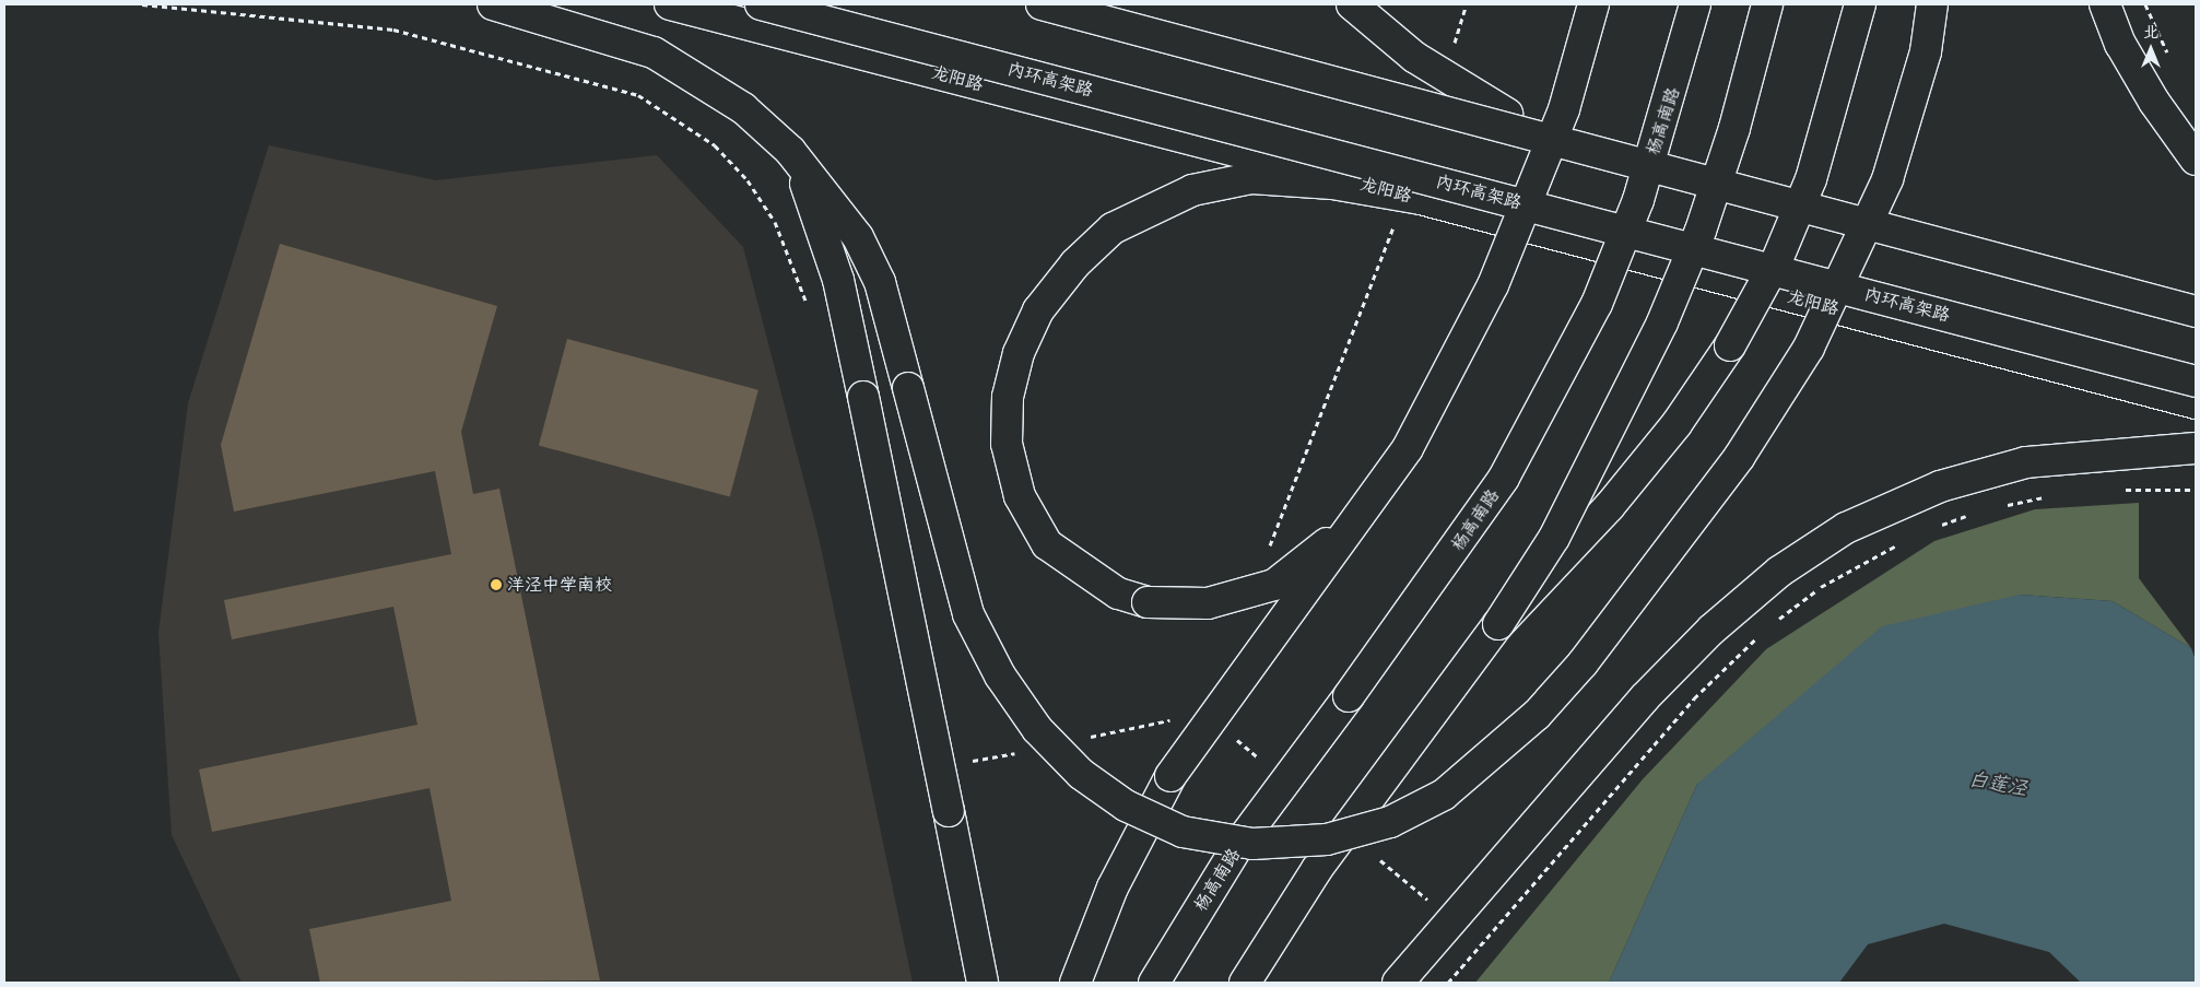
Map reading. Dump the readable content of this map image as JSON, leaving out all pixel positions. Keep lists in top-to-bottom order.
{
  "streets": {
    "main road": ["龙阳路", "内环高架路", "杨高南路"]
  },
  "water": ["白莲泾"],
  "places": ["洋泾中学南校"],
  "north": "top"
}
